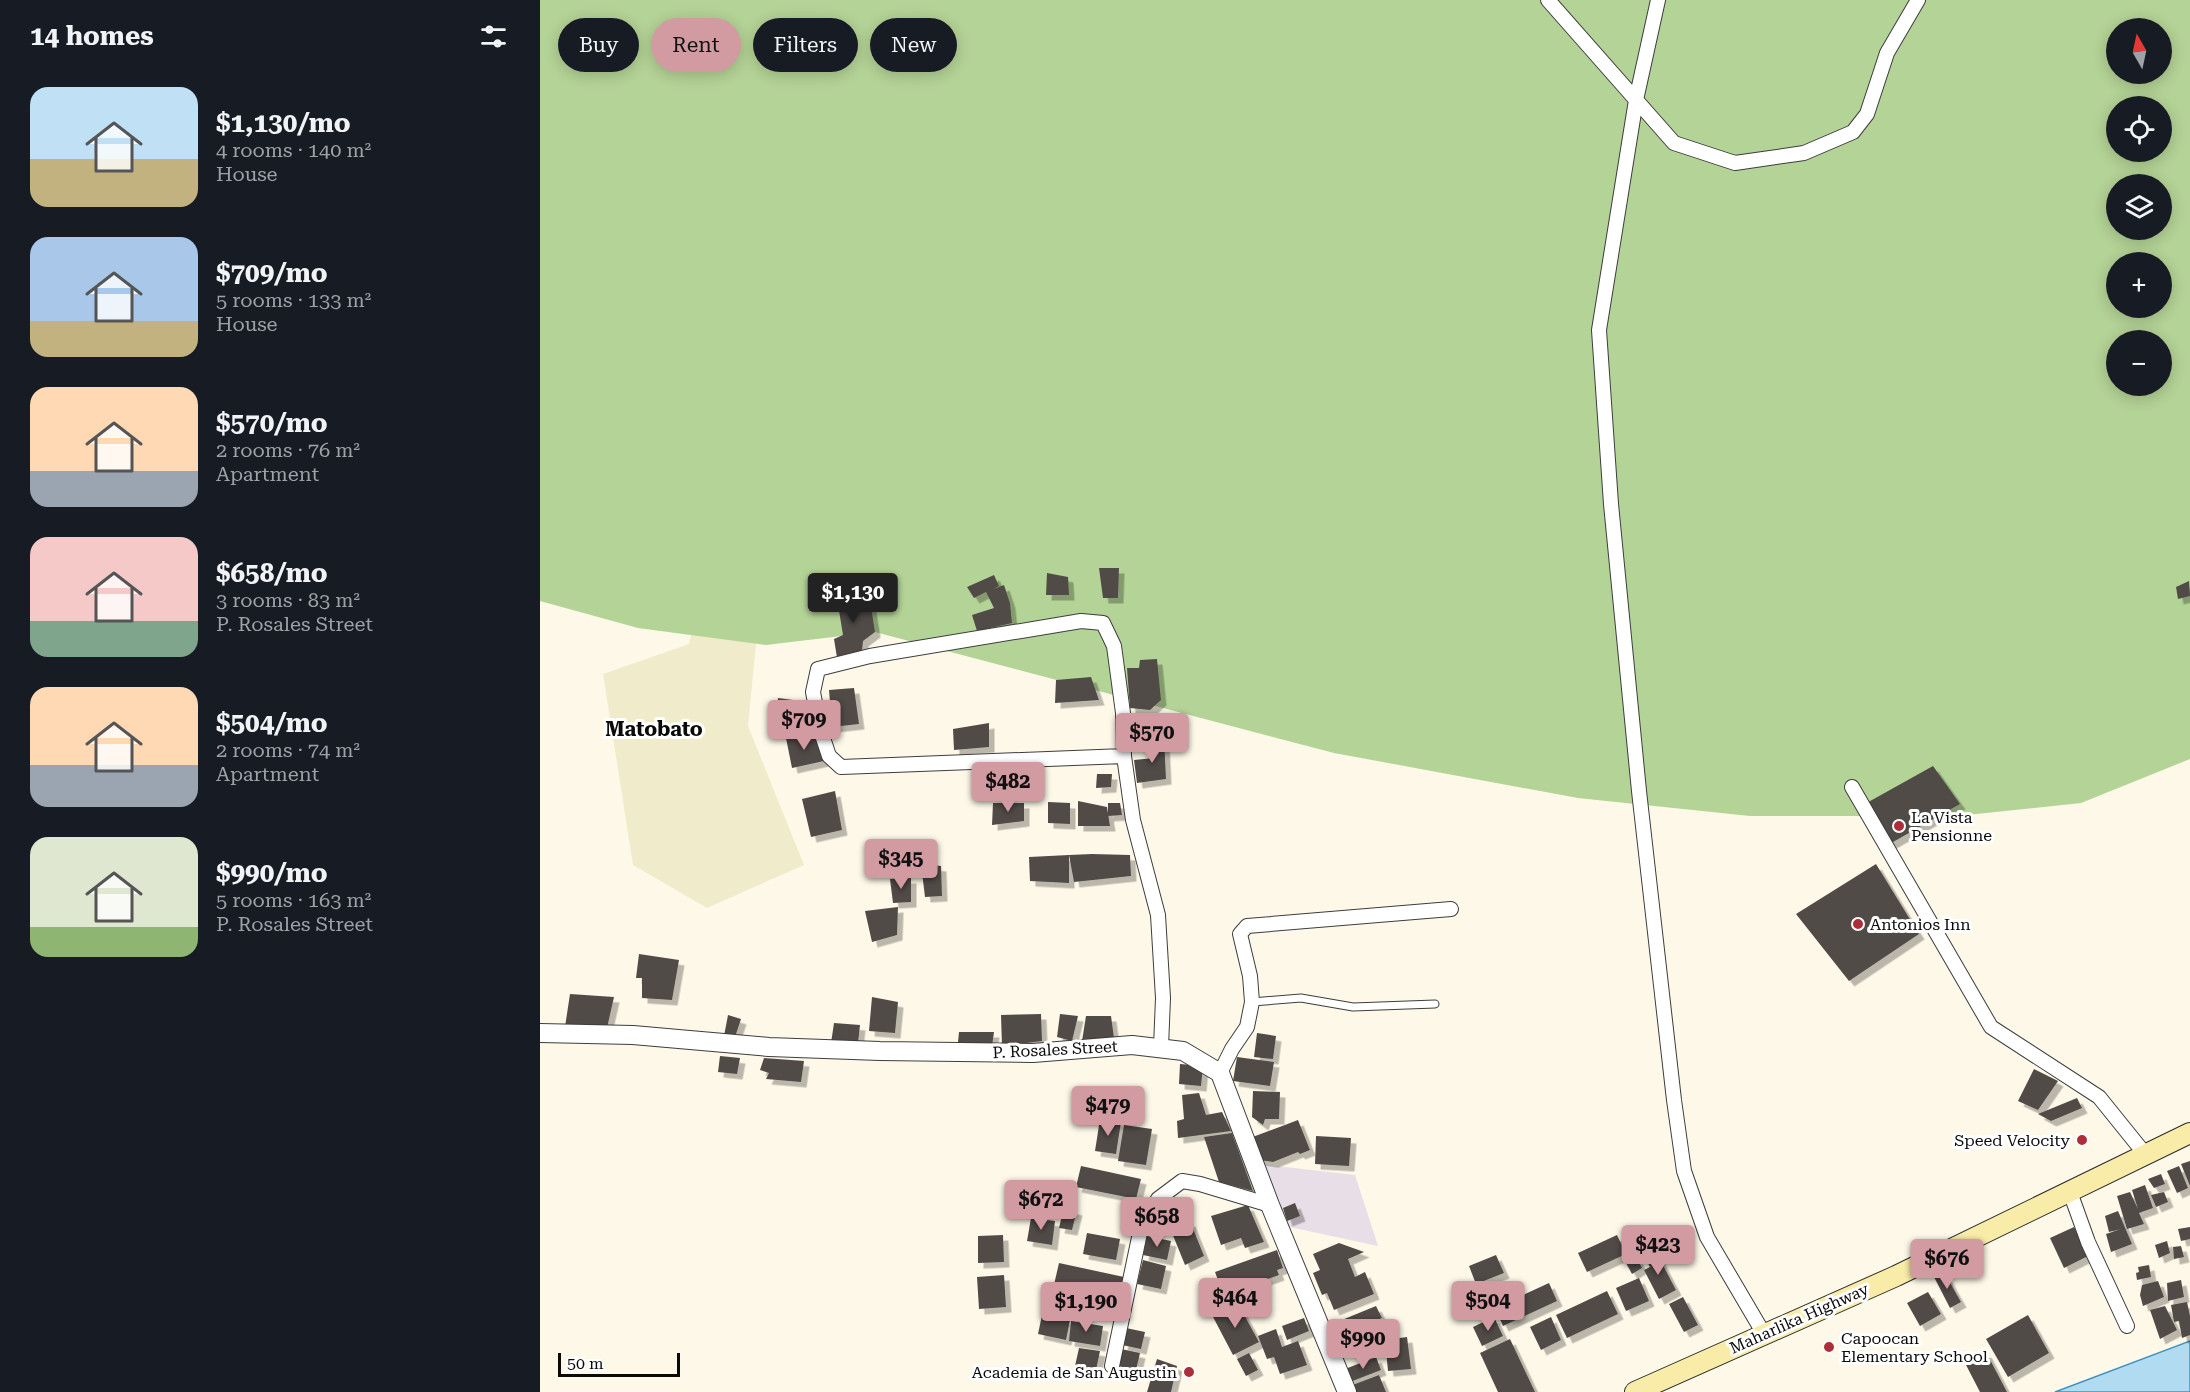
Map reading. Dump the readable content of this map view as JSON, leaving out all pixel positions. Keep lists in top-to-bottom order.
{
  "streets": {
    "main road": ["Maharlika Highway"],
    "street": ["P. Rosales Street"]
  },
  "districts": ["Matobato"],
  "places": [
    "La Vista Pensionne",
    "Antonios Inn",
    "Speed Velocity",
    "Capoocan Elementary School",
    "Academia de San Augustin"
  ],
  "scale_bar": "50 m",
  "north": "top",
  "page": {
    "heading": "14 homes",
    "map_buttons": ["+", "−"],
    "chip": [
      "Buy",
      "Rent",
      "Filters",
      "New"
    ],
    "list": [
      {
        "name": "$1,130/mo",
        "note": "4 rooms · 140 m² · House"
      },
      {
        "name": "$709/mo",
        "note": "5 rooms · 133 m² · House"
      },
      {
        "name": "$570/mo",
        "note": "2 rooms · 76 m² · Apartment"
      },
      {
        "name": "$658/mo",
        "note": "3 rooms · 83 m² · P. Rosales Street"
      },
      {
        "name": "$504/mo",
        "note": "2 rooms · 74 m² · Apartment"
      },
      {
        "name": "$990/mo",
        "note": "5 rooms · 163 m² · P. Rosales Street"
      }
    ],
    "price": [
      "$1,130",
      "$709",
      "$570",
      "$482",
      "$345",
      "$479",
      "$672",
      "$658",
      "$423",
      "$676",
      "$464",
      "$504",
      "$1,190",
      "$990"
    ],
    "scale": "50 m"
  }
}
